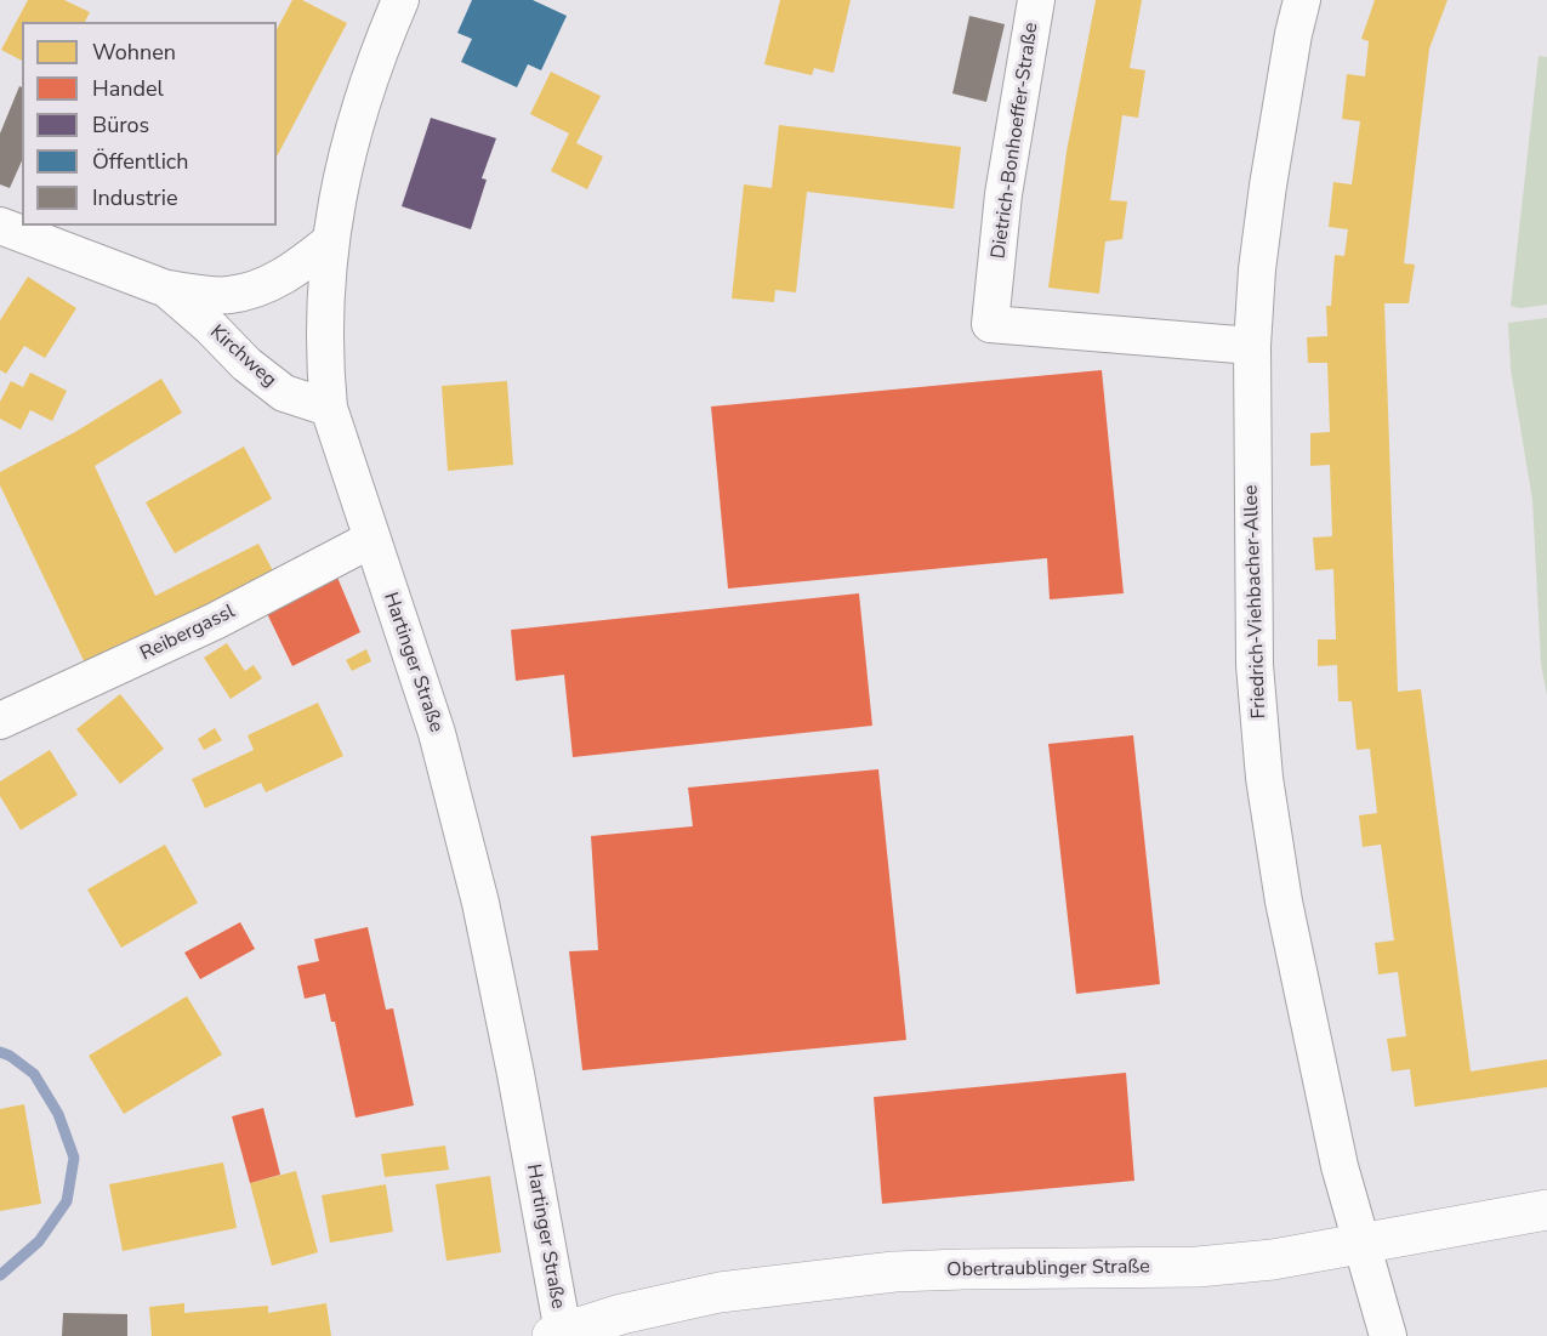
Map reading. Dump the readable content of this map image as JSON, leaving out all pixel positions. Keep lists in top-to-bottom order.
{
  "streets": {
    "street": [
      "Dietrich-Bonhoeffer-Straße",
      "Kirchweg",
      "Friedrich-Viehbacher-Allee",
      "Reibergassl",
      "Hartinger Straße",
      "Obertraublinger Straße"
    ]
  },
  "crossings": [
    ["Dietrich-Bonhoeffer-Straße", "Friedrich-Viehbacher-Allee"],
    ["Kirchweg", "Hartinger Straße"],
    ["Friedrich-Viehbacher-Allee", "Obertraublinger Straße"],
    ["Reibergassl", "Hartinger Straße"],
    ["Hartinger Straße", "Obertraublinger Straße"]
  ],
  "legend": [
    "Wohnen",
    "Handel",
    "Büros",
    "Öffentlich",
    "Industrie"
  ]
}
